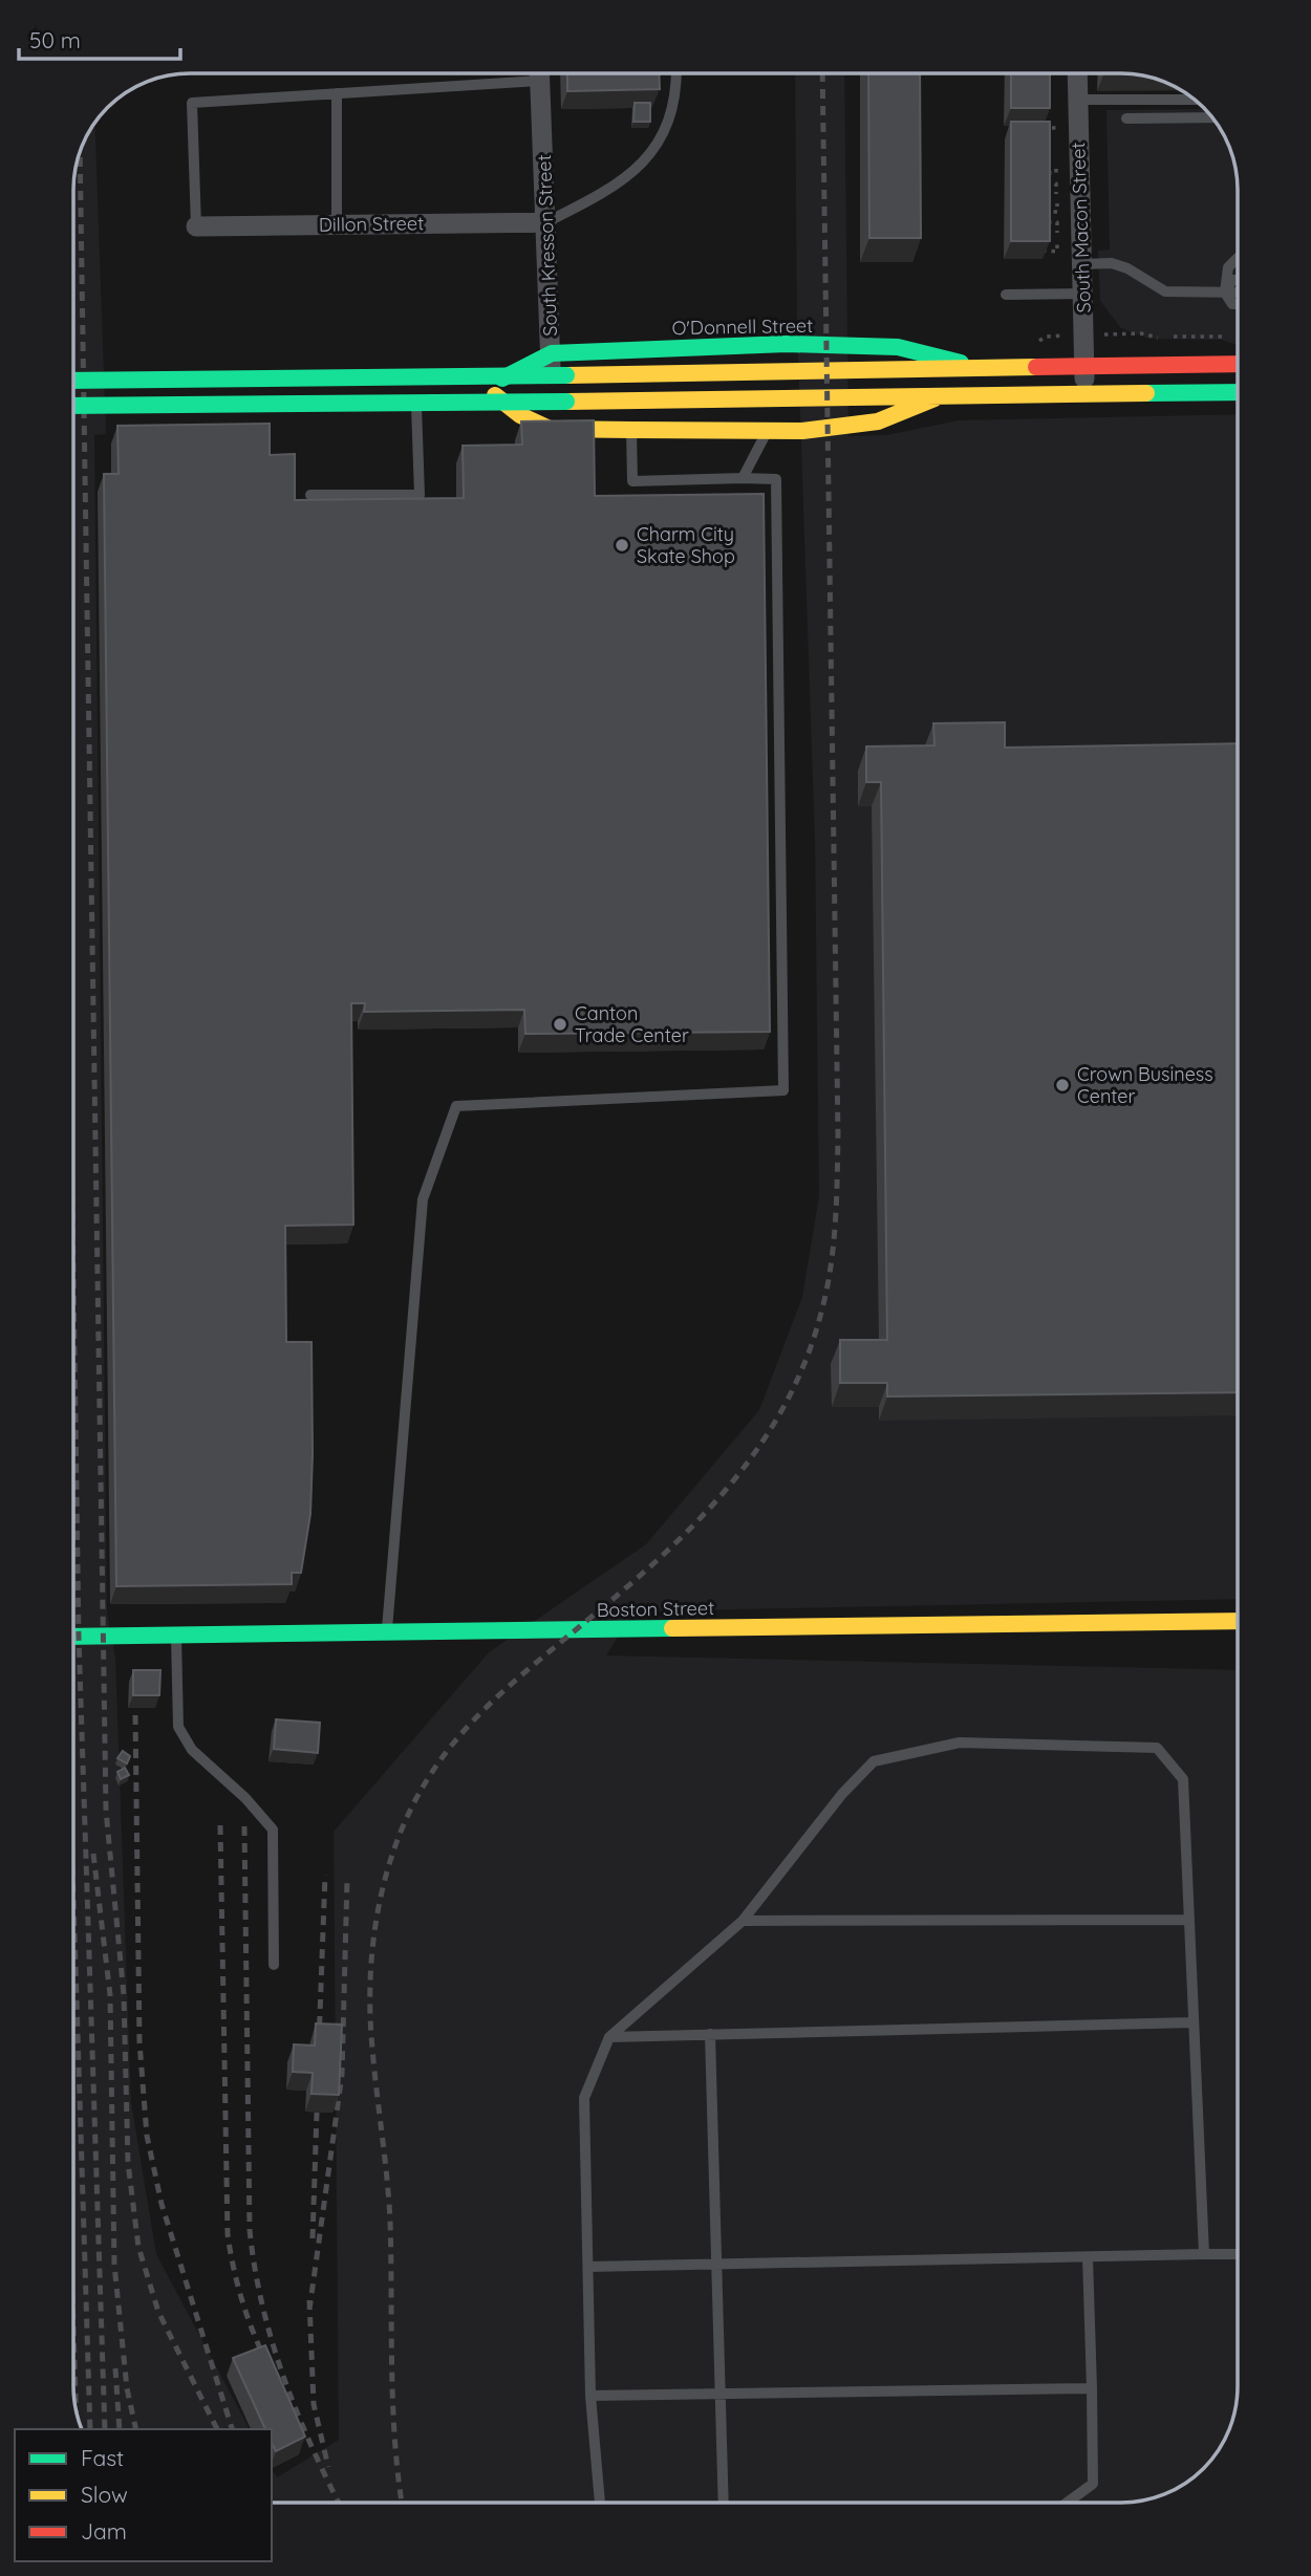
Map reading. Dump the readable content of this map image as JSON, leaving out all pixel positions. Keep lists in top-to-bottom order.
{
  "streets": {
    "main road": ["O'Donnell Street", "Boston Street"],
    "street": ["Dillon Street", "South Macon Street", "South Kresson Street"]
  },
  "crossings": [
    ["Dillon Street", "South Kresson Street"],
    ["South Macon Street", "O'Donnell Street"],
    ["South Kresson Street", "O'Donnell Street"]
  ],
  "places": ["Charm City Skate Shop", "Canton Trade Center", "Crown Business Center"],
  "legend": ["Fast", "Slow", "Jam"],
  "scale_bar": "50 m"
}
